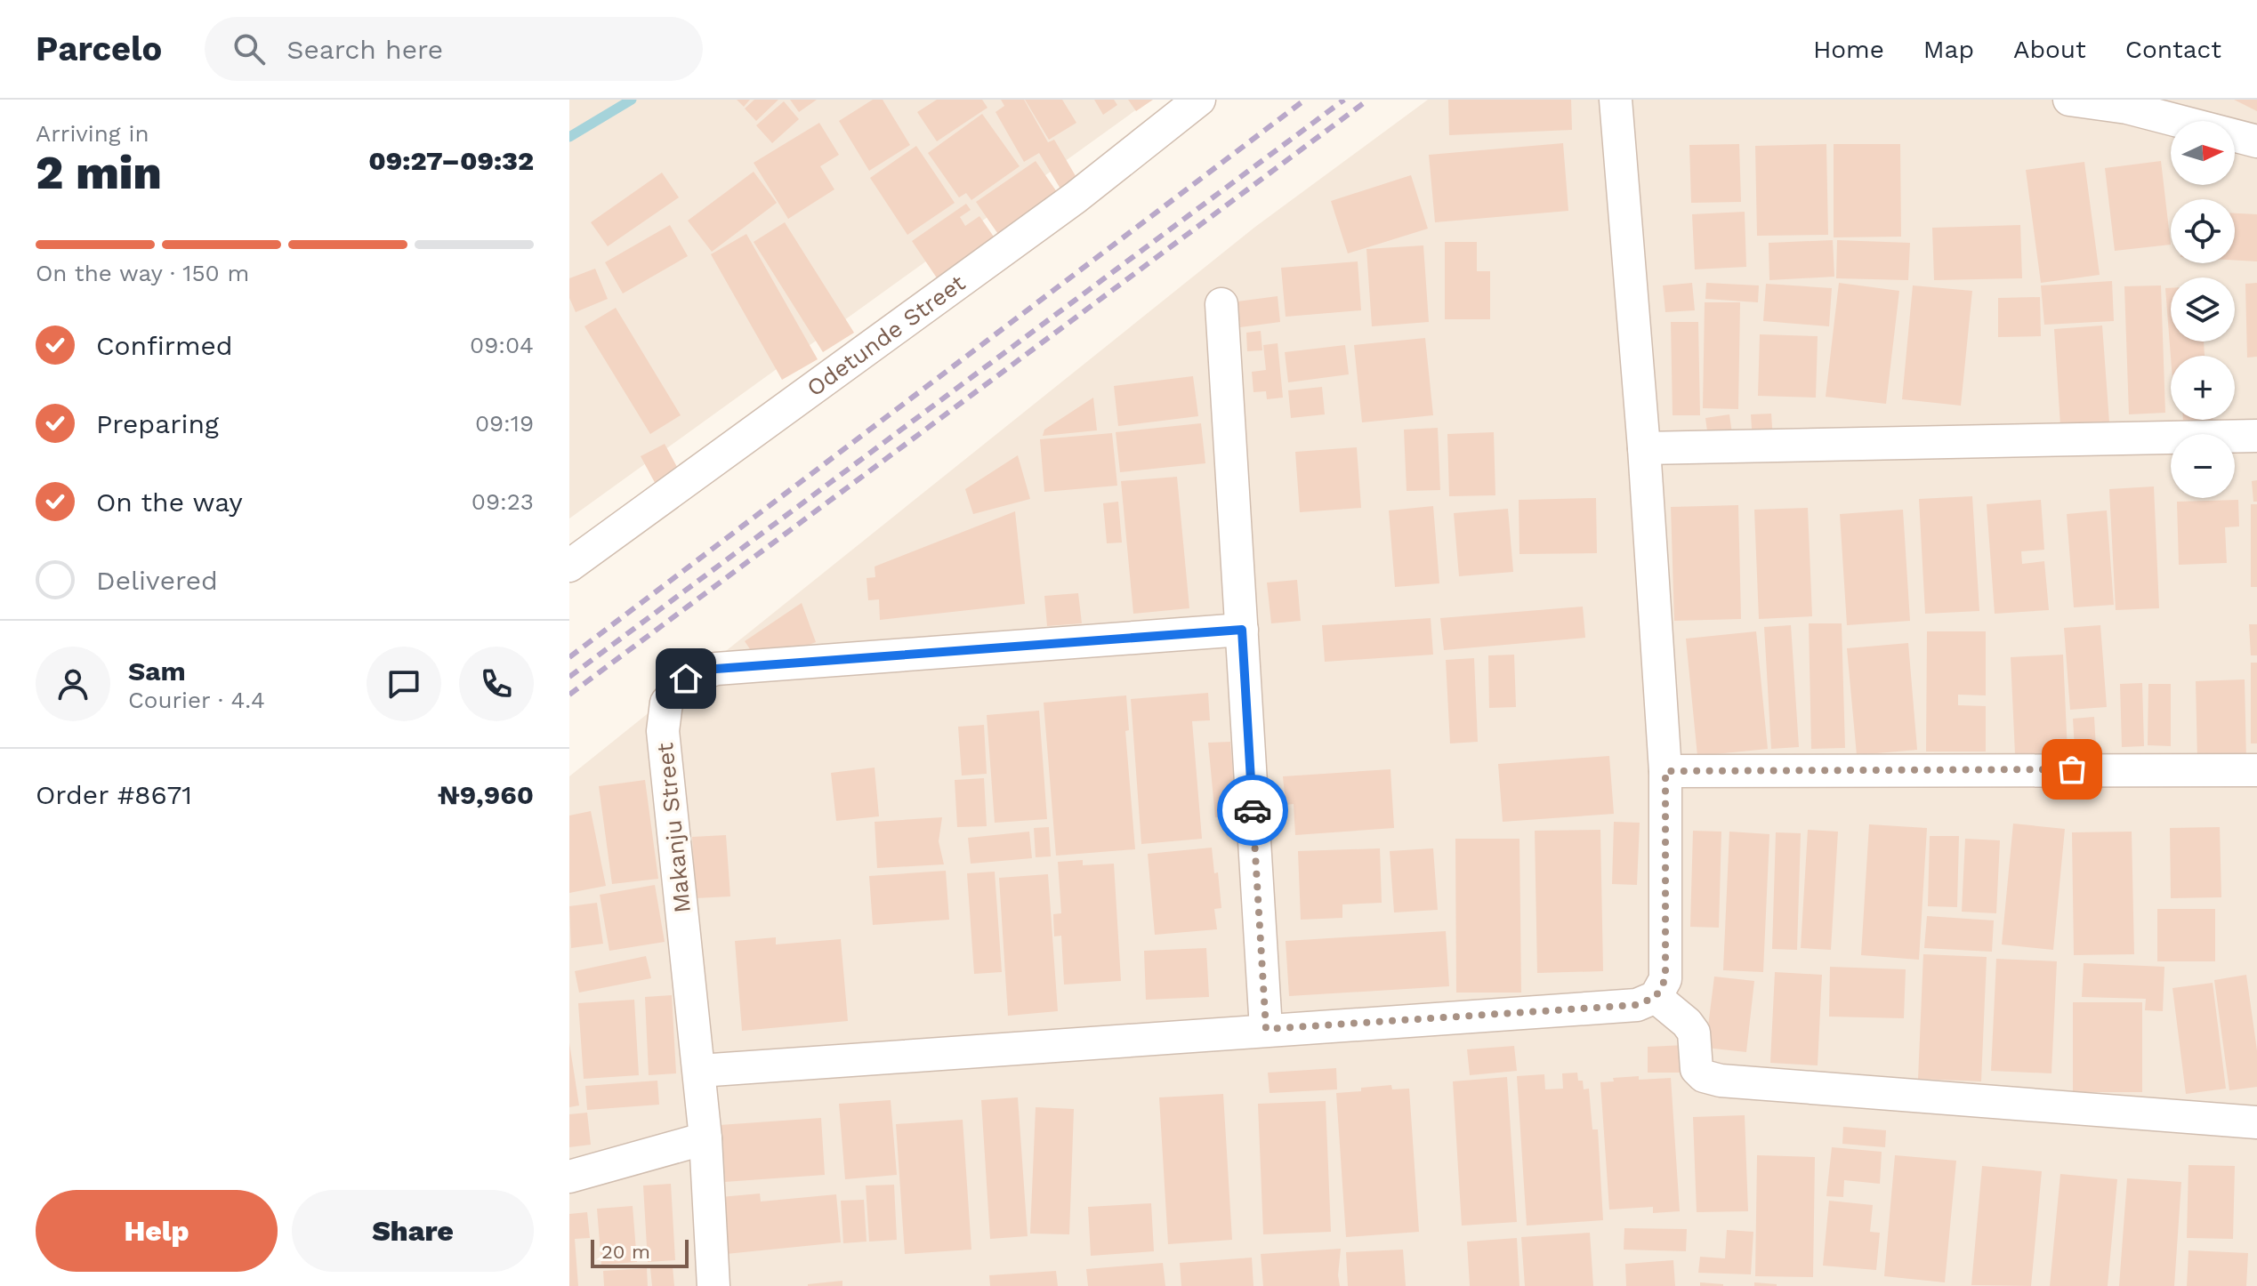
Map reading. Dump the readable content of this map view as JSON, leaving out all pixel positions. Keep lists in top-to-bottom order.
{
  "streets": {
    "street": ["Odetunde Street", "Makanju Street"]
  },
  "scale_bar": "20 m",
  "north": "right",
  "page": {
    "header": "Parcelo",
    "search": "Search here",
    "nav": [
      "Home",
      "Map",
      "About",
      "Contact"
    ],
    "heading": ["2 min", "Arriving in", "09:27–09:32"],
    "panel": [
      "Sam",
      "Courier · 4.4",
      "Order #8671",
      "₦9,960"
    ],
    "map_buttons": ["+", "−"],
    "bar": "On the way · 150 m",
    "list": [
      ["Confirmed", "09:04"],
      ["Preparing", "09:19"],
      ["On the way", "09:23"],
      "Delivered"
    ],
    "buttons": ["Help", "Share"],
    "scale": "20 m"
  }
}
